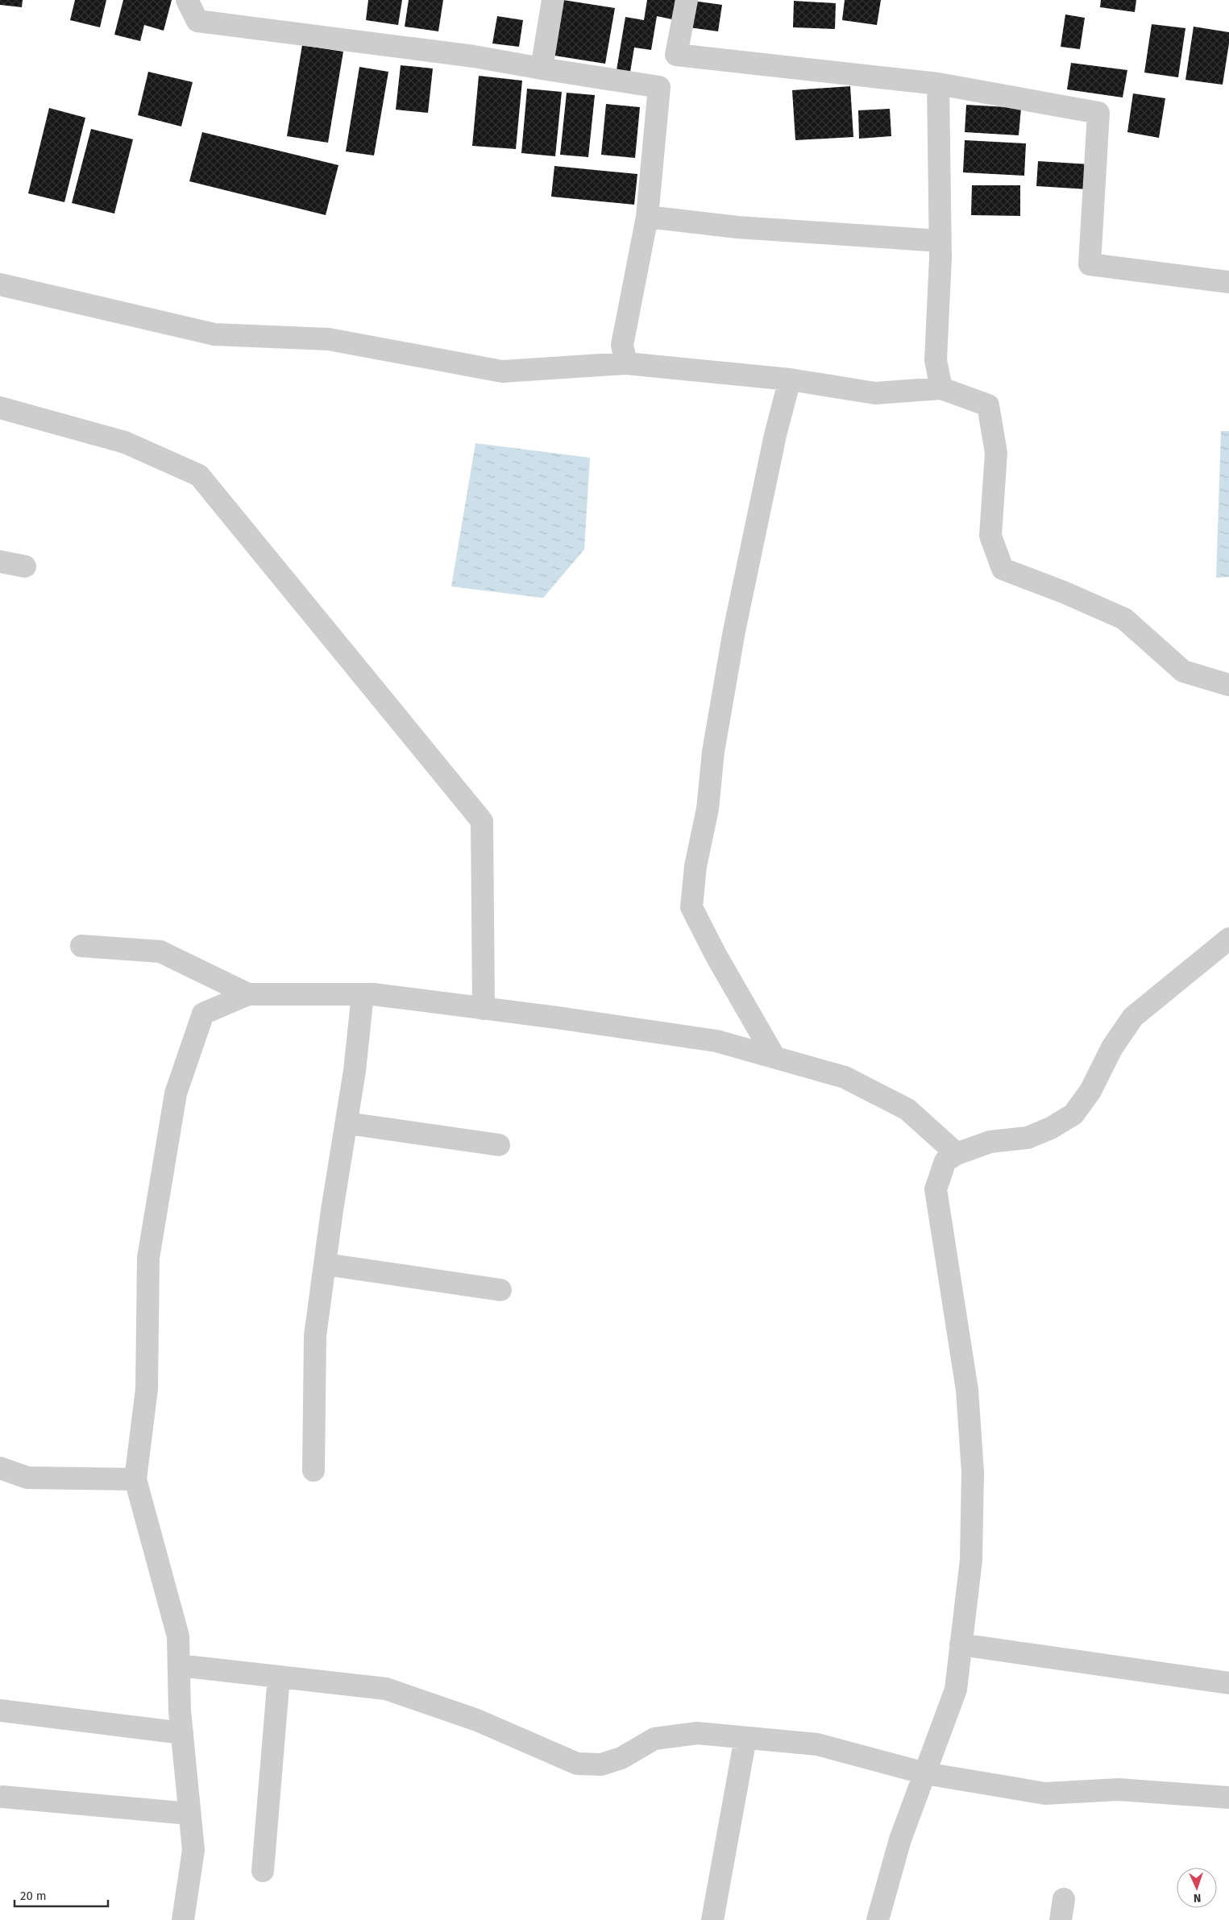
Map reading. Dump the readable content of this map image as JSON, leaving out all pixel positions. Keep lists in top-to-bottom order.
{
  "scale_bar": "20 m",
  "north": "bottom"
}
